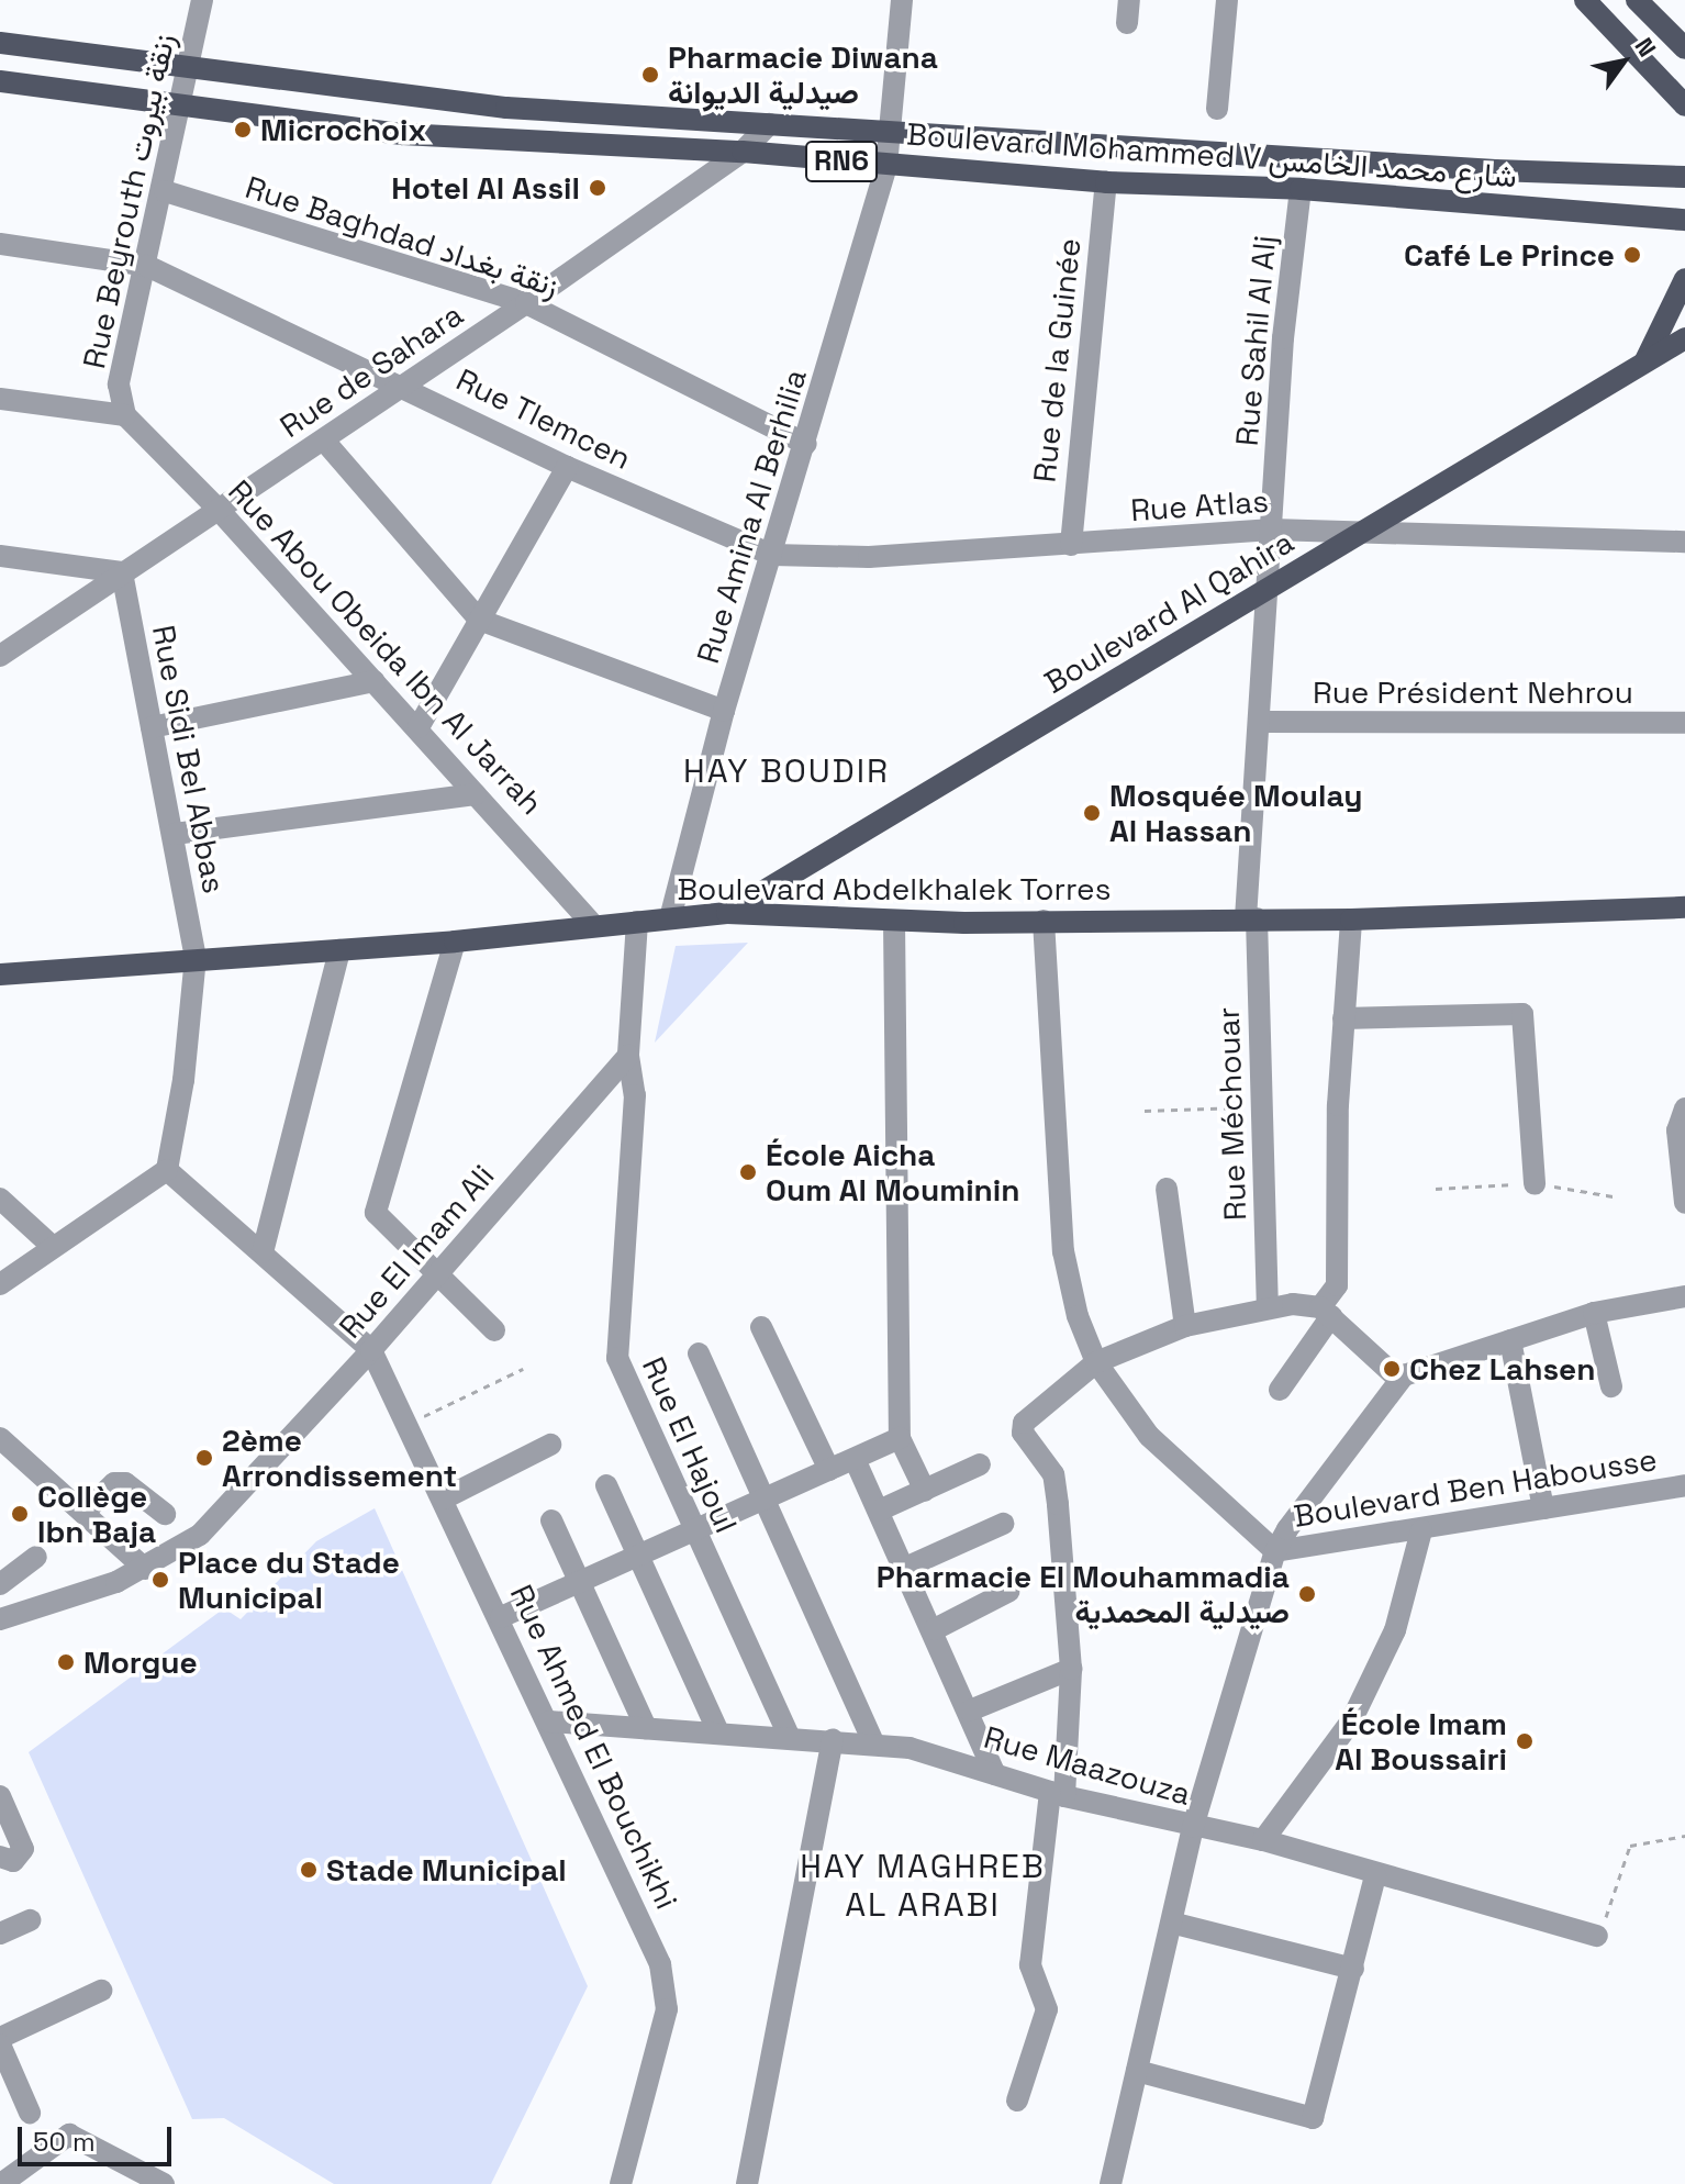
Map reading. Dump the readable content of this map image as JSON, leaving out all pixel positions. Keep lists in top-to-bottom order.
{
  "streets": {
    "main road": [
      "Boulevard Mohammed V شارع محمد الخامس",
      "RN6",
      "Boulevard Al Qahira",
      "Boulevard Abdelkhalek Torres"
    ],
    "street": [
      "Rue Beyrouth زنقة بيروت",
      "Rue Baghdad زنقة بغداد",
      "Rue Sahil Al Alj",
      "Rue de la Guinée",
      "Rue de Sahara",
      "Rue Tlemcen",
      "Rue Atlas",
      "Rue Amina Al Berhilia",
      "Rue Abou Obeida Ibn Al Jarrah",
      "Rue Président Nehrou",
      "Rue Sidi Bel Abbas",
      "Rue Méchouar",
      "Rue El Imam Ali",
      "Rue El Hajoul",
      "Boulevard Ben Habousse",
      "Rue Ahmed El Bouchikhi",
      "Rue Maazouza"
    ]
  },
  "crossings": [
    ["Boulevard Mohammed V شارع محمد الخامس", "Rue Beyrouth زنقة بيروت"],
    ["Boulevard Mohammed V شارع محمد الخامس", "Rue Sahil Al Alj"],
    ["Boulevard Mohammed V شارع محمد الخامس", "Rue de la Guinée"],
    ["Boulevard Mohammed V شارع محمد الخامس", "Rue de Sahara"],
    ["Boulevard Mohammed V شارع محمد الخامس", "Rue Amina Al Berhilia"],
    ["Rue Beyrouth زنقة بيروت", "Rue Baghdad زنقة بغداد"],
    ["Rue Beyrouth زنقة بيروت", "Rue Tlemcen"],
    ["Rue Beyrouth زنقة بيروت", "Rue Abou Obeida Ibn Al Jarrah"],
    ["Rue Baghdad زنقة بغداد", "Rue de Sahara"],
    ["Rue Baghdad زنقة بغداد", "Rue Amina Al Berhilia"],
    ["Rue Sahil Al Alj", "Rue Atlas"],
    ["Rue Sahil Al Alj", "Boulevard Al Qahira"],
    ["Rue Sahil Al Alj", "Rue Président Nehrou"],
    ["Rue Sahil Al Alj", "Boulevard Abdelkhalek Torres"],
    ["Rue Sahil Al Alj", "Rue Méchouar"],
    ["Rue de la Guinée", "Rue Atlas"],
    ["Rue de Sahara", "Rue Tlemcen"],
    ["Rue de Sahara", "Rue Abou Obeida Ibn Al Jarrah"],
    ["Rue de Sahara", "Rue Sidi Bel Abbas"],
    ["Rue Tlemcen", "Rue Atlas"],
    ["Rue Tlemcen", "Rue Amina Al Berhilia"],
    ["Rue Atlas", "Rue Amina Al Berhilia"],
    ["Rue Atlas", "Boulevard Al Qahira"],
    ["Rue Amina Al Berhilia", "Boulevard Abdelkhalek Torres"],
    ["Boulevard Al Qahira", "Boulevard Abdelkhalek Torres"],
    ["Rue Abou Obeida Ibn Al Jarrah", "Boulevard Abdelkhalek Torres"],
    ["Rue Sidi Bel Abbas", "Boulevard Abdelkhalek Torres"],
    ["Boulevard Abdelkhalek Torres", "Rue Méchouar"],
    ["Rue El Imam Ali", "Rue El Hajoul"],
    ["Rue El Imam Ali", "Rue Ahmed El Bouchikhi"],
    ["Rue El Hajoul", "Rue Maazouza"],
    ["Rue Ahmed El Bouchikhi", "Rue Maazouza"]
  ],
  "districts": ["HAY BOUDIR", "HAY MAGHREB AL ARABI"],
  "places": [
    "Pharmacie Diwana صيدلية الديوانة",
    "Microchoix",
    "Hotel Al Assil",
    "Café Le Prince",
    "Mosquée Moulay Al Hassan",
    "École Aicha Oum Al Mouminin",
    "Chez Lahsen",
    "2ème Arrondissement",
    "Collège Ibn Baja",
    "Place du Stade Municipal",
    "Pharmacie El Mouhammadia صيدلية المحمدية",
    "Morgue",
    "École Imam Al Boussairi",
    "Stade Municipal"
  ],
  "scale_bar": "50 m",
  "north": "top right"
}
